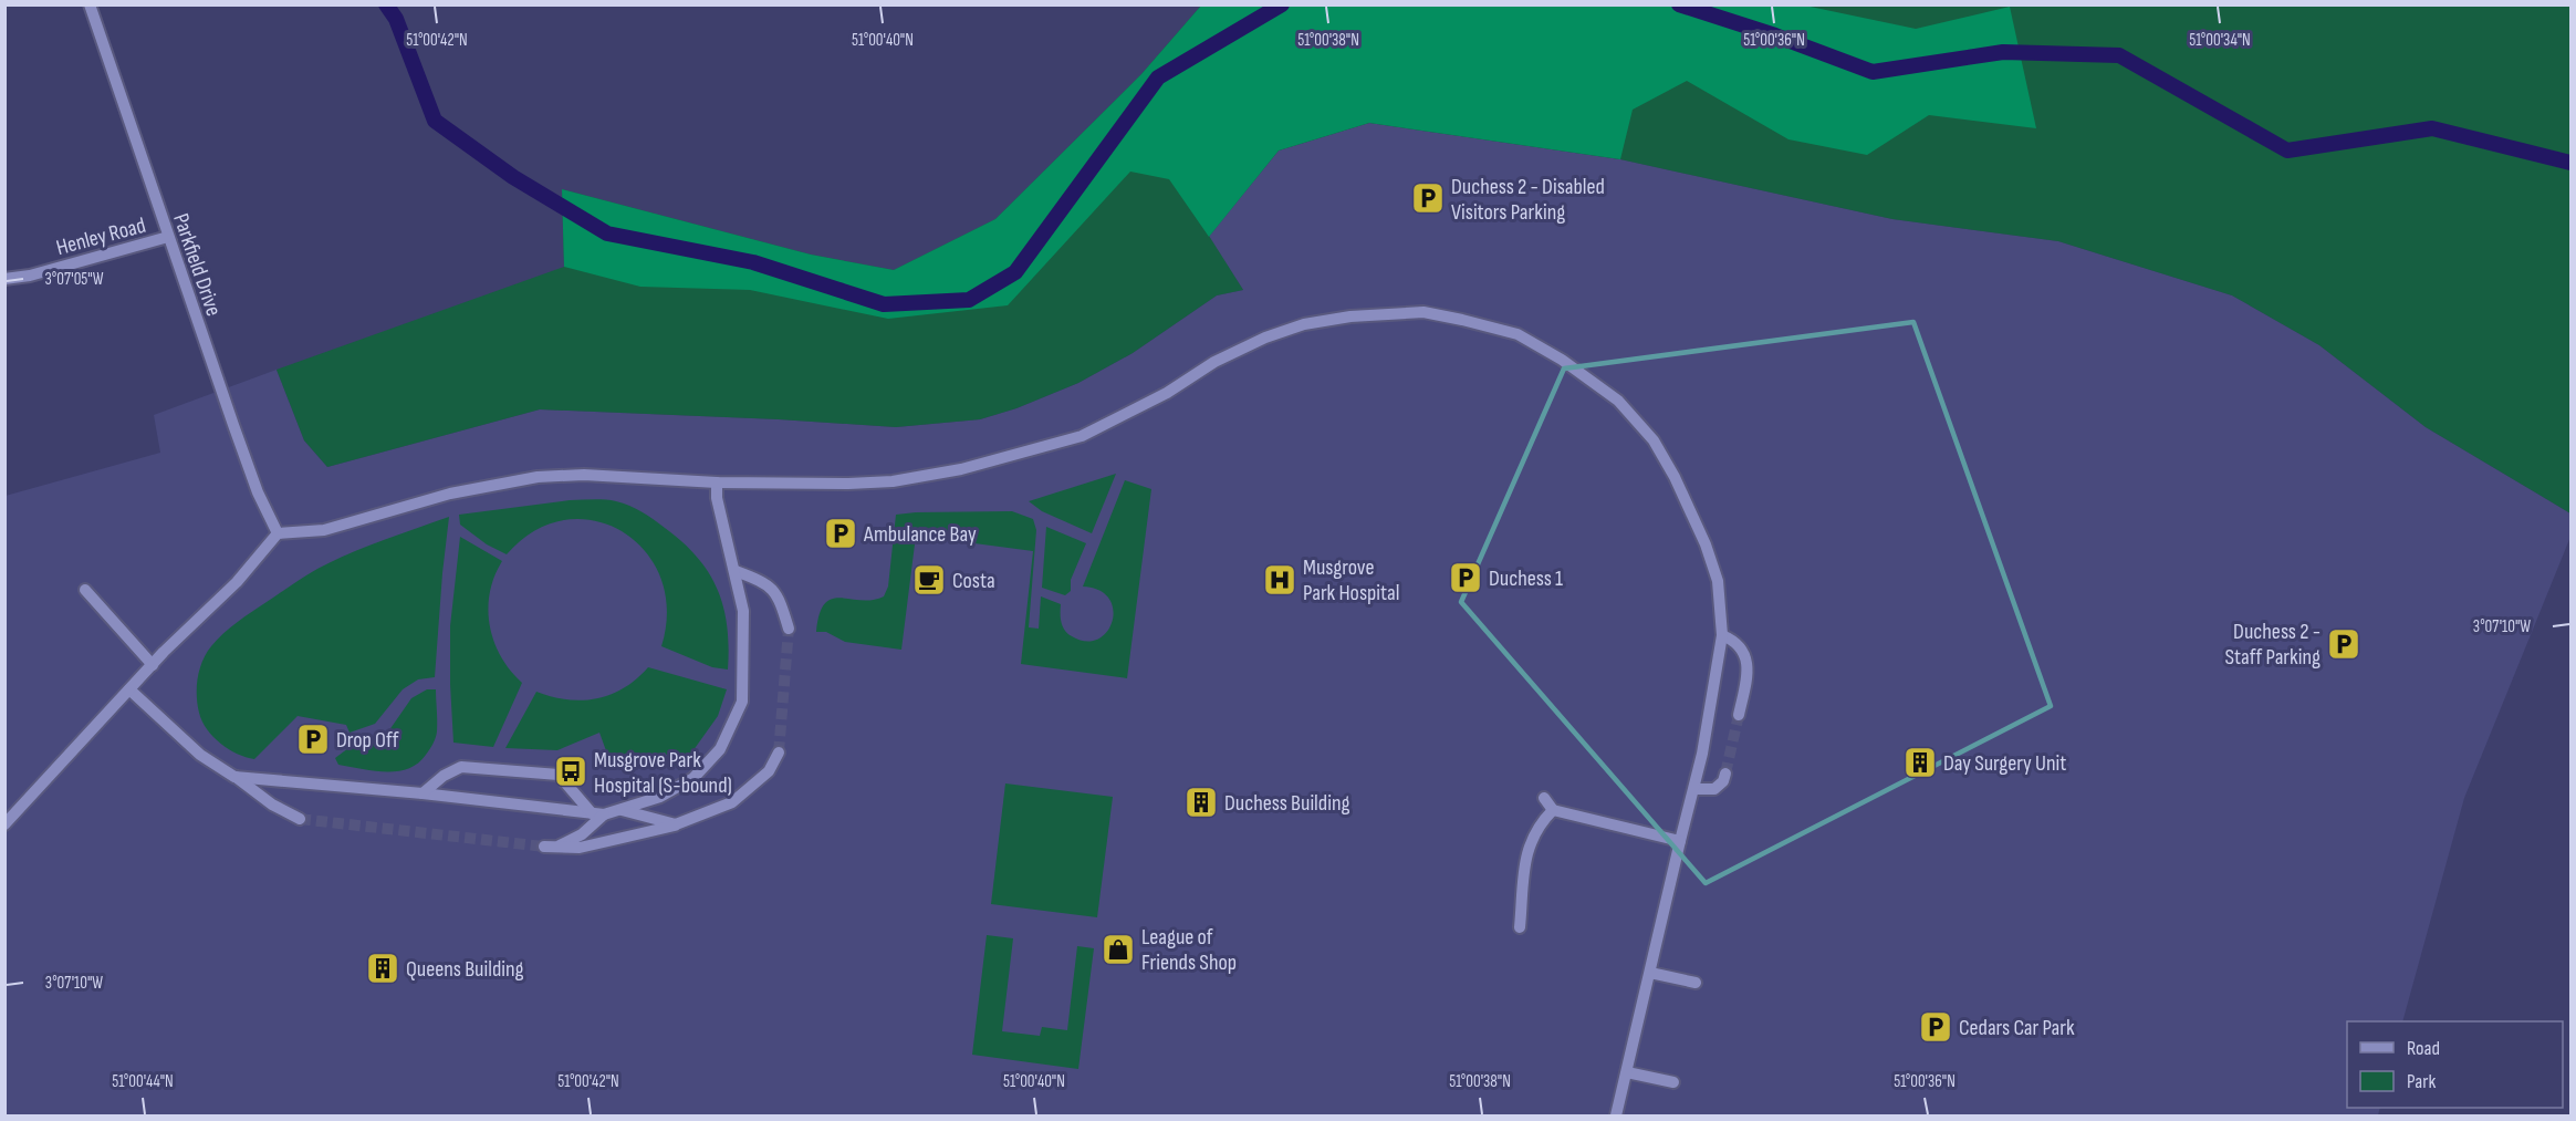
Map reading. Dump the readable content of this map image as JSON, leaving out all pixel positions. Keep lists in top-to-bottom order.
{
  "streets": {
    "street": ["Henley Road", "Parkfield Drive"]
  },
  "crossings": [
    ["Henley Road", "Parkfield Drive"]
  ],
  "places": {
    "parking": [
      "Duchess 2 - Disabled Visitors Parking",
      "Ambulance Bay",
      "Duchess 1",
      "Duchess 2 - Staff Parking",
      "Drop Off",
      "Cedars Car Park"
    ],
    "cafe": ["Costa"],
    "hospital": ["Musgrove Park Hospital"],
    "building": ["Day Surgery Unit", "Duchess Building", "Queens Building"],
    "bus stop": ["Musgrove Park Hospital (S-bound)"],
    "shop": ["League of Friends Shop"]
  },
  "legend": ["Road", "Park"],
  "coordinates": [
    "51°00'42\"N",
    "51°00'40\"N",
    "51°00'38\"N",
    "51°00'36\"N",
    "51°00'34\"N",
    "3°07'05\"W",
    "3°07'10\"W",
    "51°00'44\"N"
  ]
}
